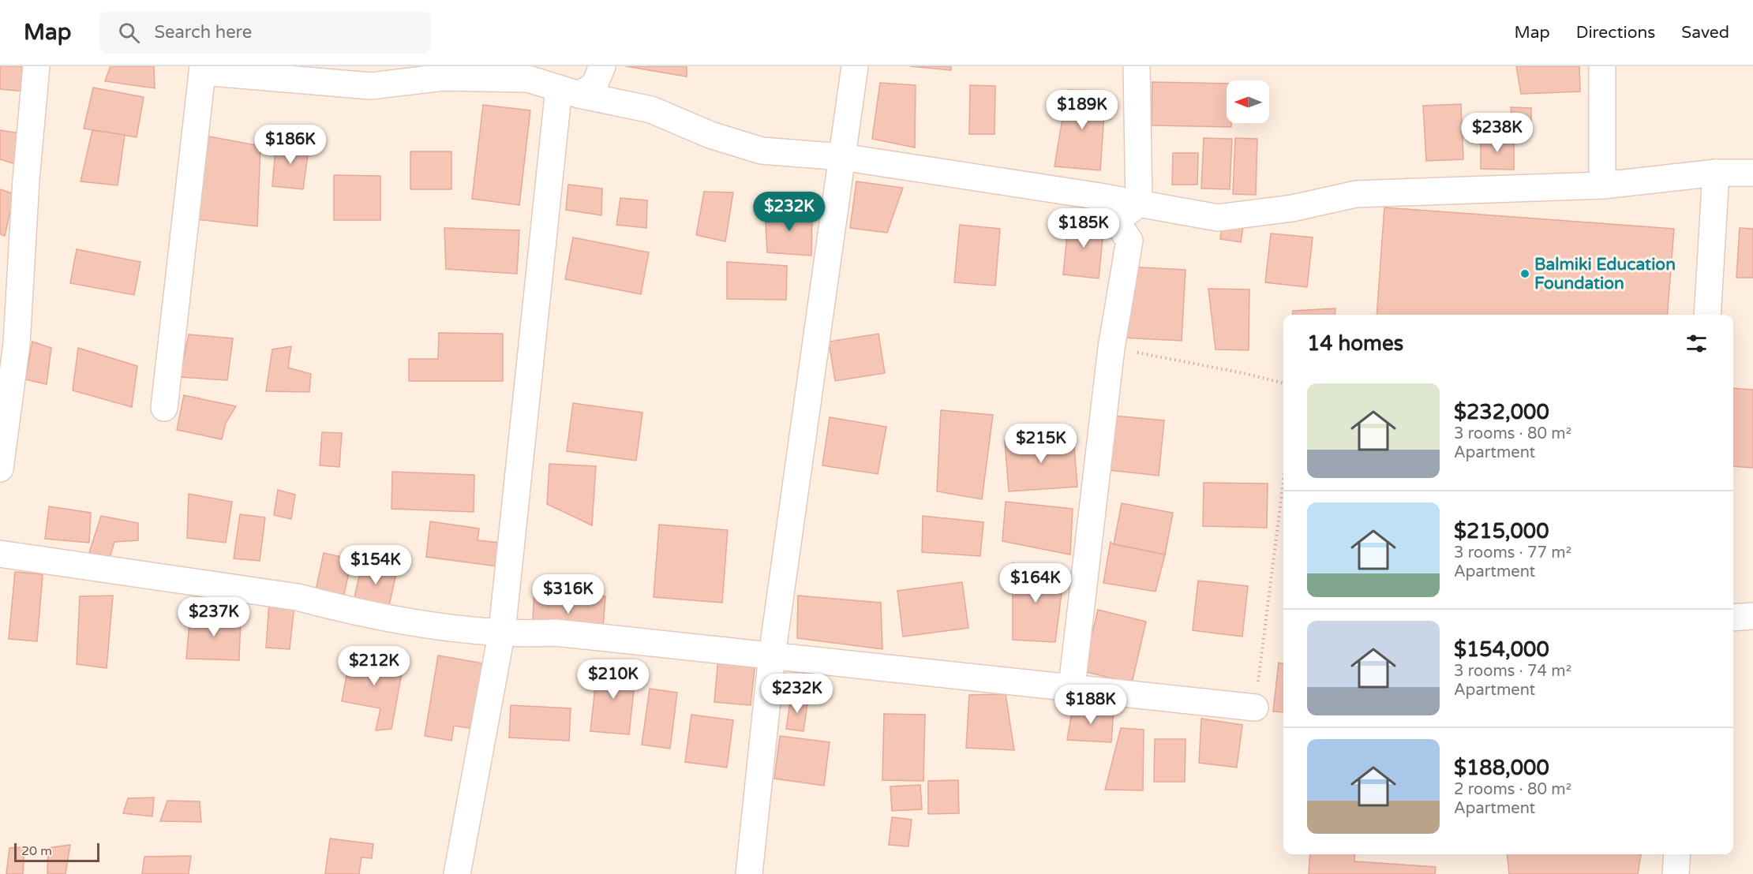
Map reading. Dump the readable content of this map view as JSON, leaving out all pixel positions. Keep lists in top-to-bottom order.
{
  "places": ["Balmiki Education Foundation"],
  "scale_bar": "20 m",
  "north": "left",
  "page": {
    "header": "Map",
    "search": "Search here",
    "nav": ["Map", "Directions", "Saved"],
    "price": [
      "$189K",
      "$238K",
      "$186K",
      "$232K",
      "$185K",
      "$215K",
      "$154K",
      "$164K",
      "$316K",
      "$237K",
      "$212K",
      "$210K",
      "$232K",
      "$188K"
    ],
    "heading": "14 homes",
    "list": [
      {
        "name": "$232,000",
        "note": "3 rooms · 80 m² · Apartment"
      },
      {
        "name": "$215,000",
        "note": "3 rooms · 77 m² · Apartment"
      },
      {
        "name": "$154,000",
        "note": "3 rooms · 74 m² · Apartment"
      },
      {
        "name": "$188,000",
        "note": "2 rooms · 80 m² · Apartment"
      }
    ],
    "scale": "20 m"
  }
}
